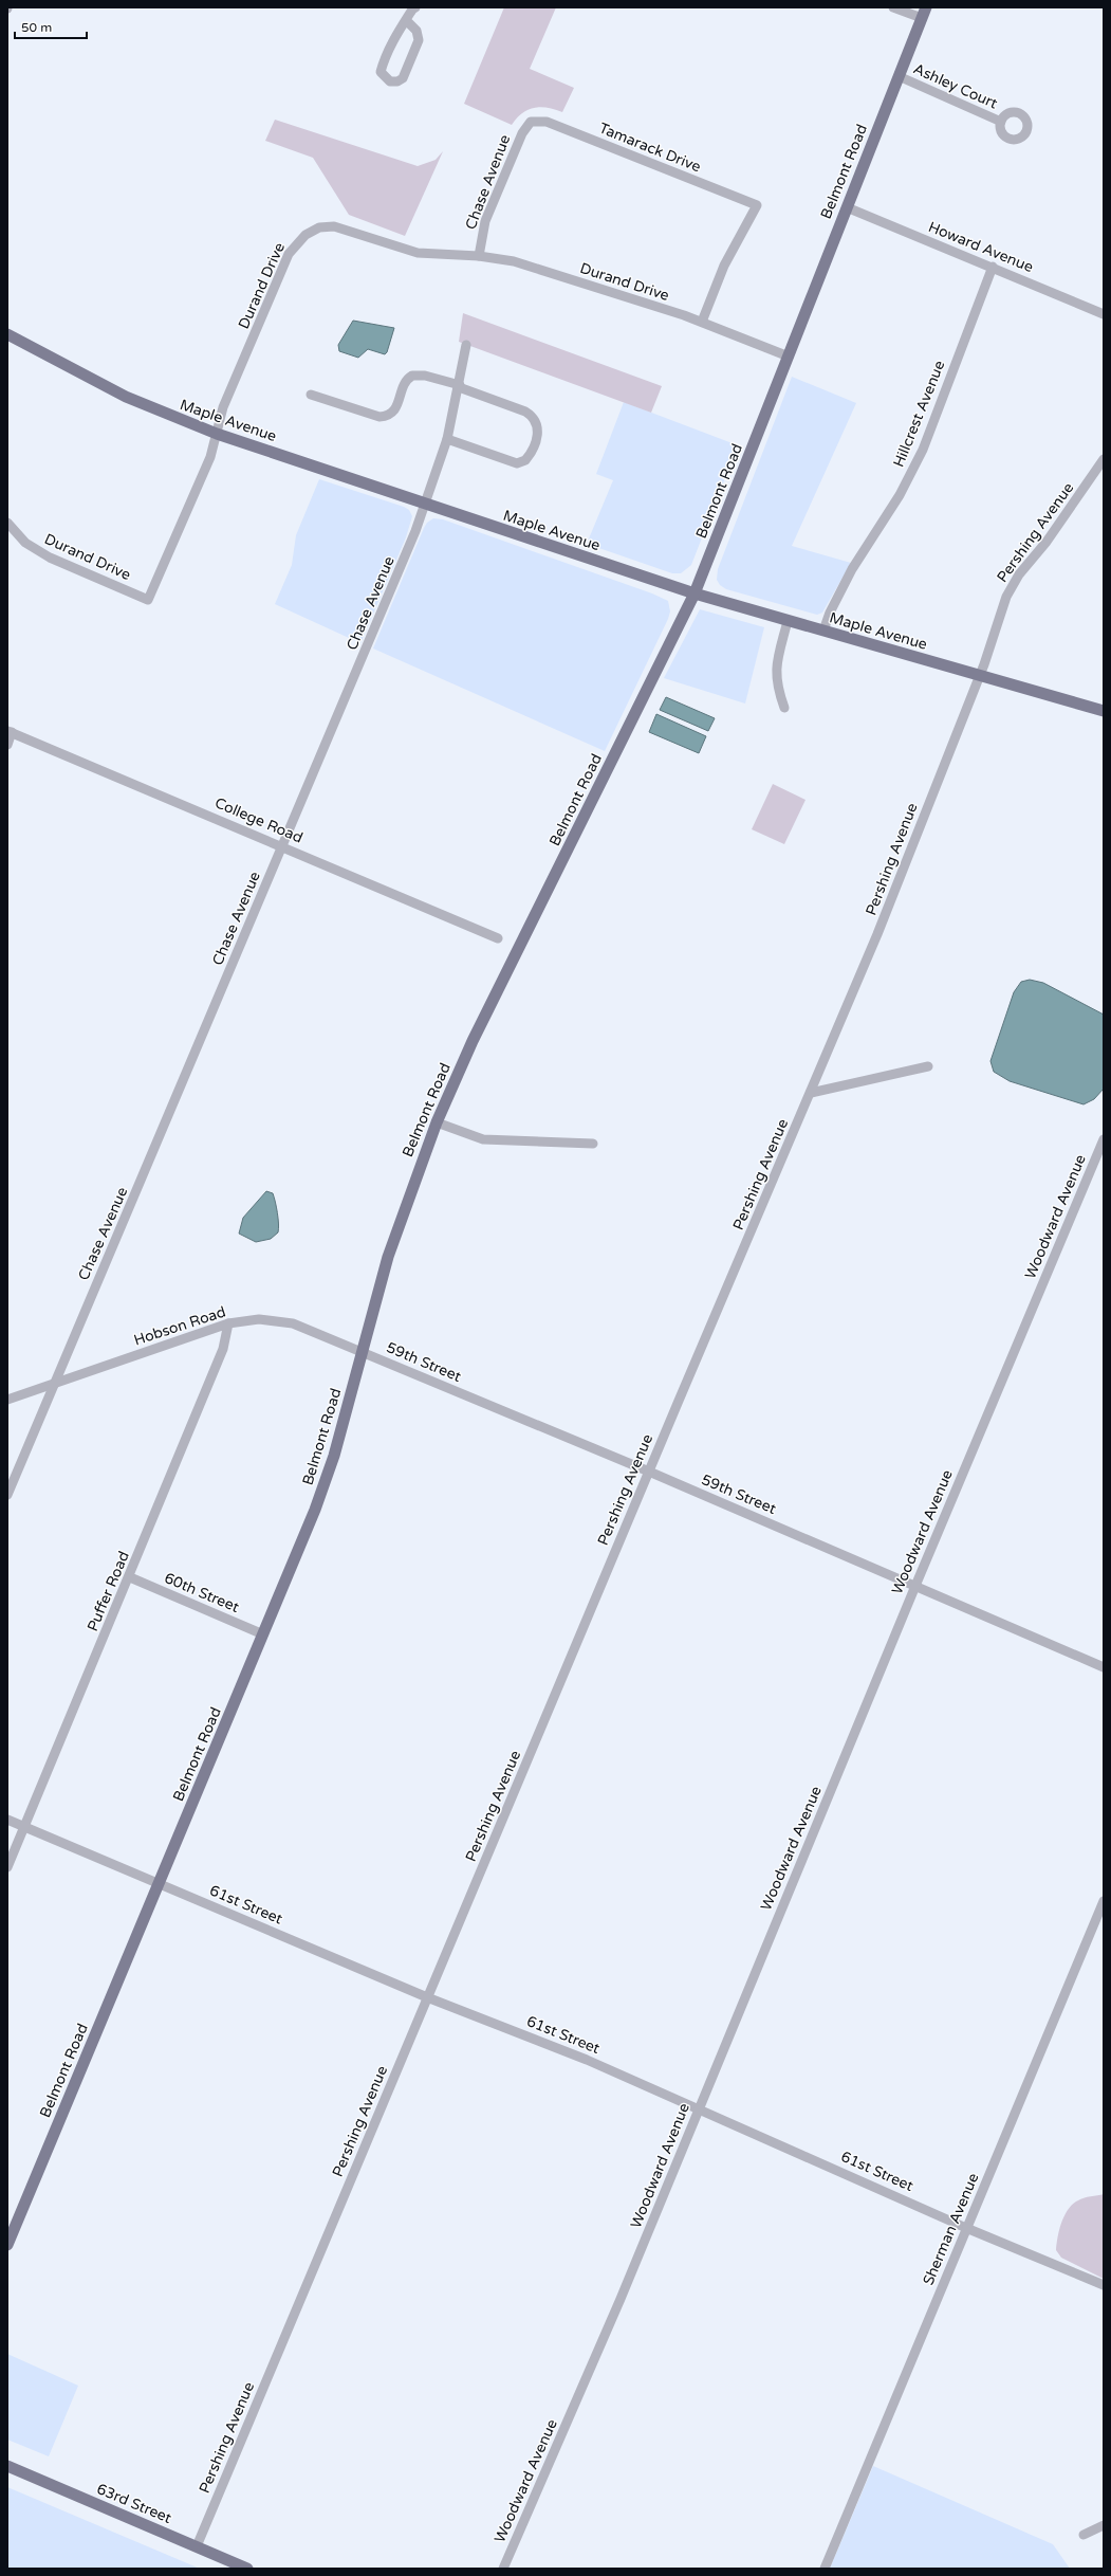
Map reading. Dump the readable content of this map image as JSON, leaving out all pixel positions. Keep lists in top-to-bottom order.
{
  "streets": {
    "main road": ["Belmont Road", "Maple Avenue", "63rd Street"],
    "street": [
      "Ashley Court",
      "Tamarack Drive",
      "Chase Avenue",
      "Howard Avenue",
      "Durand Drive",
      "Hillcrest Avenue",
      "Pershing Avenue",
      "College Road",
      "Woodward Avenue",
      "Hobson Road",
      "59th Street",
      "Puffer Road",
      "60th Street",
      "61st Street",
      "Sherman Avenue"
    ]
  },
  "crossings": [
    ["Ashley Court", "Belmont Road"],
    ["Tamarack Drive", "Chase Avenue"],
    ["Tamarack Drive", "Durand Drive"],
    ["Belmont Road", "Howard Avenue"],
    ["Belmont Road", "Durand Drive"],
    ["Belmont Road", "Maple Avenue"],
    ["Belmont Road", "Hobson Road"],
    ["Belmont Road", "59th Street"],
    ["Belmont Road", "60th Street"],
    ["Belmont Road", "61st Street"],
    ["Chase Avenue", "Durand Drive"],
    ["Chase Avenue", "Maple Avenue"],
    ["Chase Avenue", "College Road"],
    ["Chase Avenue", "Hobson Road"],
    ["Howard Avenue", "Hillcrest Avenue"],
    ["Durand Drive", "Maple Avenue"],
    ["Hillcrest Avenue", "Maple Avenue"],
    ["Maple Avenue", "Pershing Avenue"],
    ["Pershing Avenue", "59th Street"],
    ["Pershing Avenue", "61st Street"],
    ["Pershing Avenue", "63rd Street"],
    ["Woodward Avenue", "59th Street"],
    ["Woodward Avenue", "61st Street"],
    ["Hobson Road", "59th Street"],
    ["Hobson Road", "Puffer Road"],
    ["Puffer Road", "60th Street"],
    ["Puffer Road", "61st Street"],
    ["61st Street", "Sherman Avenue"]
  ],
  "scale_bar": "50 m"
}
